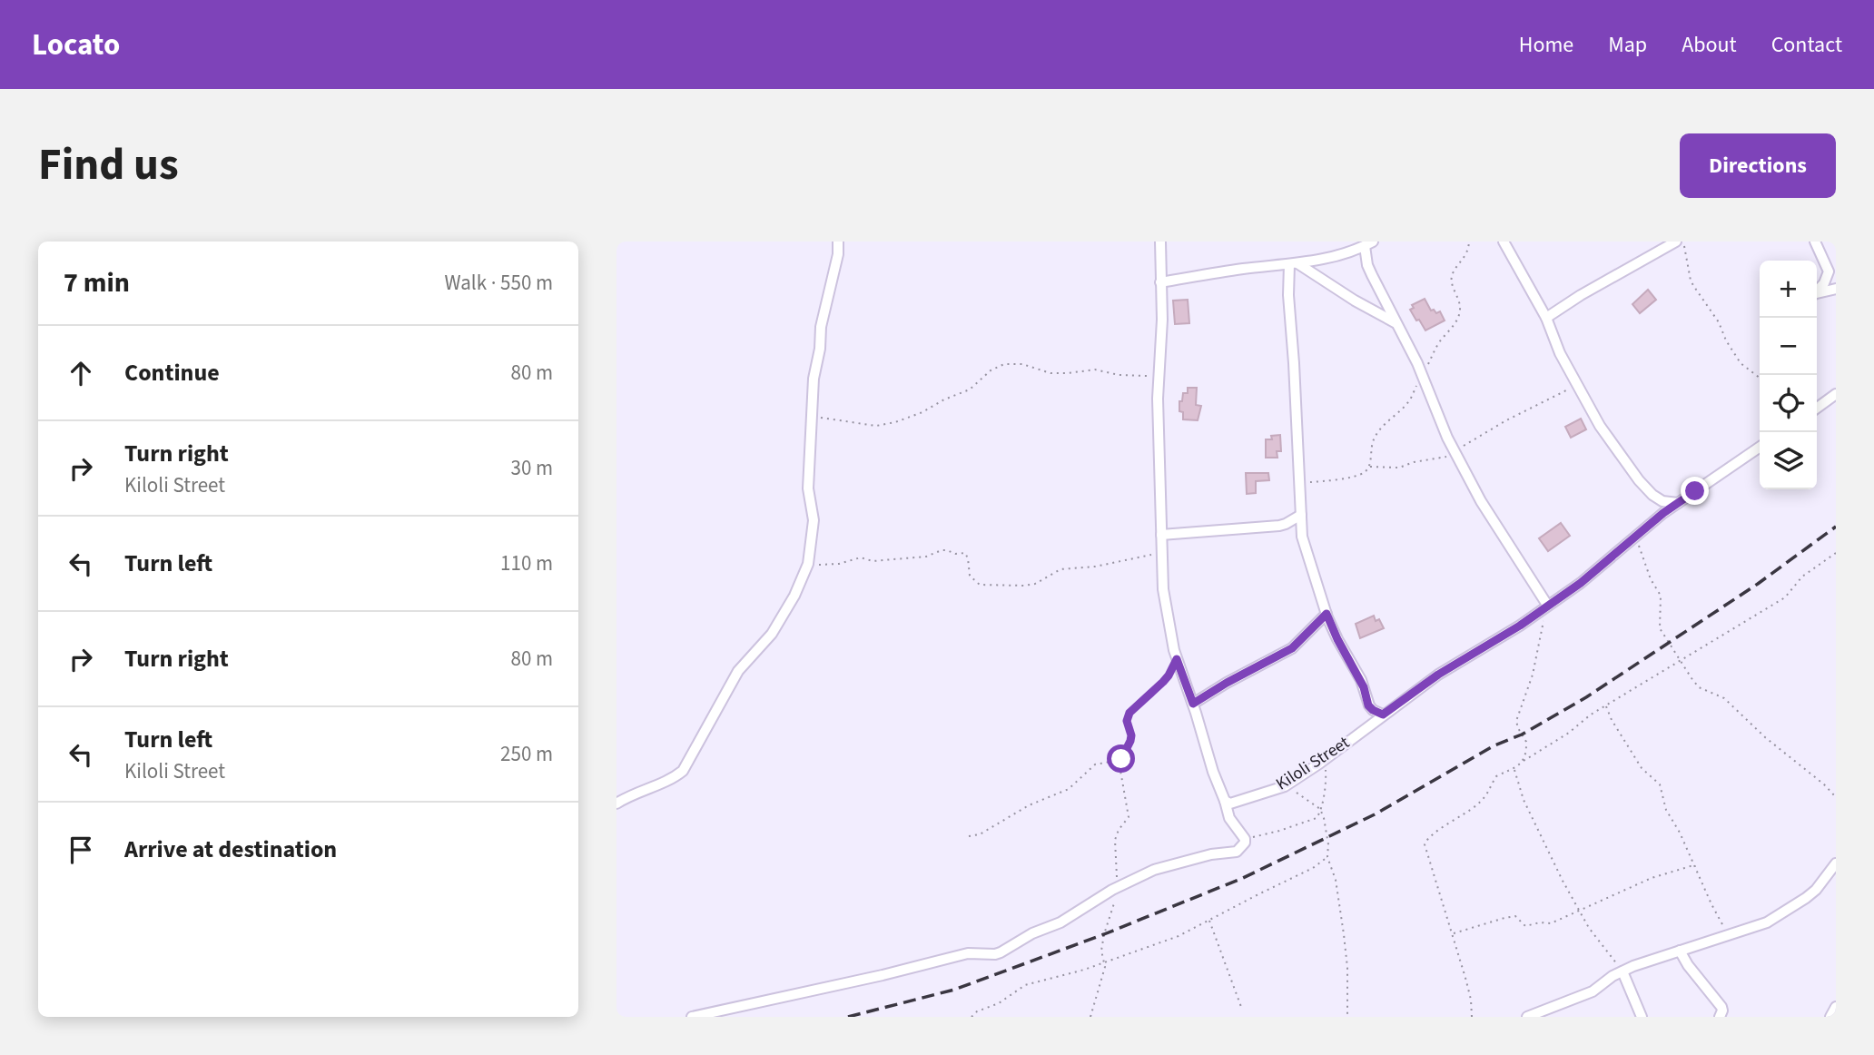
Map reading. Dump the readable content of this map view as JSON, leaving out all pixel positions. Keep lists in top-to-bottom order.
{
  "streets": {
    "street": ["Kiloli Street"]
  },
  "page": {
    "header": "Locato",
    "nav": [
      "Home",
      "Map",
      "About",
      "Contact"
    ],
    "title": "Find us",
    "buttons": "Directions",
    "heading": ["7 min", "Walk · 550 m"],
    "map_buttons": ["+", "−"],
    "list": [
      ["Continue", "80 m"],
      ["Turn right", "Kiloli Street", "30 m"],
      ["Turn left", "110 m"],
      ["Turn right", "80 m"],
      ["Turn left", "Kiloli Street", "250 m"],
      "Arrive at destination"
    ]
  }
}
